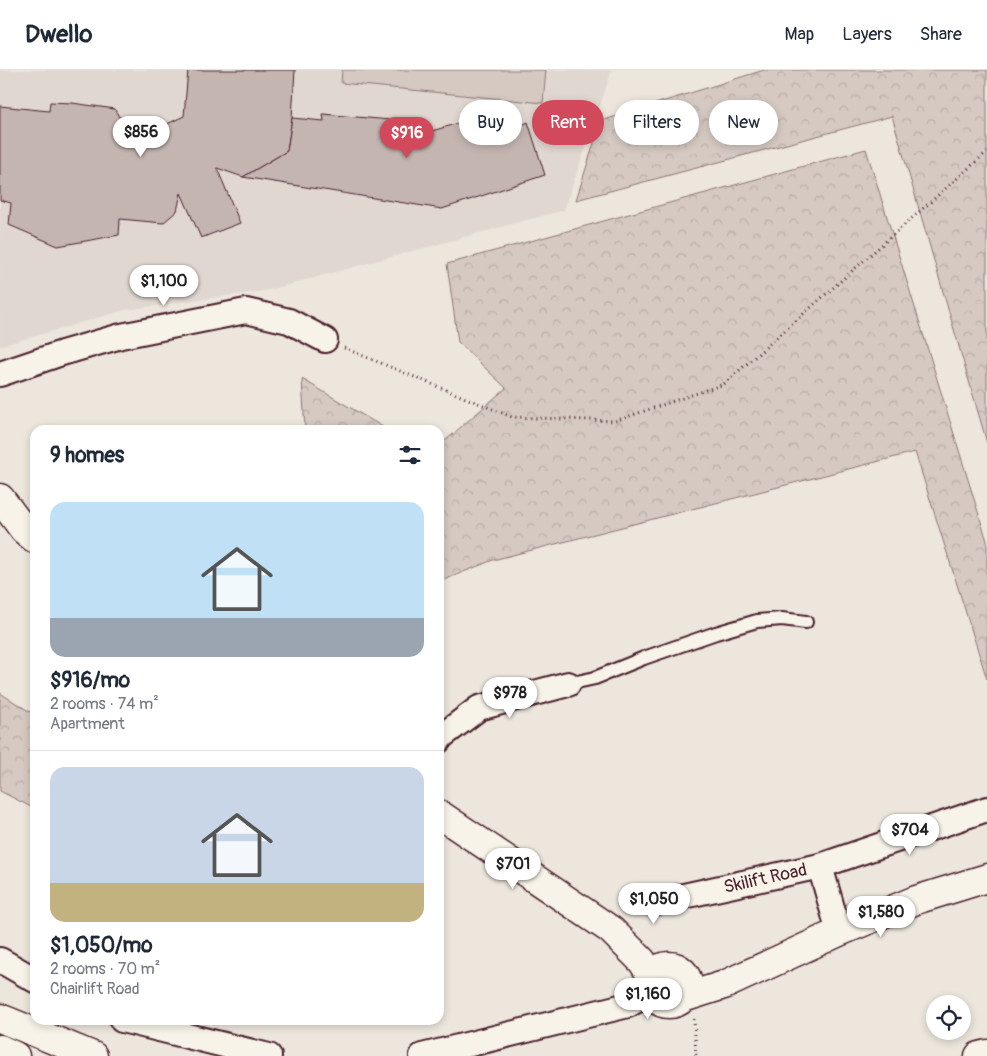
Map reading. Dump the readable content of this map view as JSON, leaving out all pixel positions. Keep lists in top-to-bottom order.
{
  "streets": {
    "street": ["Skilift Road"]
  },
  "page": {
    "header": "Dwello",
    "nav": ["Map", "Layers", "Share"],
    "chip": [
      "Buy",
      "Rent",
      "Filters",
      "New"
    ],
    "price": [
      "$856",
      "$916",
      "$1,100",
      "$978",
      "$704",
      "$701",
      "$1,050",
      "$1,580",
      "$1,160"
    ],
    "heading": "9 homes",
    "list": [
      {
        "name": "$916/mo",
        "note": "2 rooms · 74 m² · Apartment"
      },
      {
        "name": "$1,050/mo",
        "note": "2 rooms · 70 m² · Chairlift Road"
      }
    ]
  }
}
